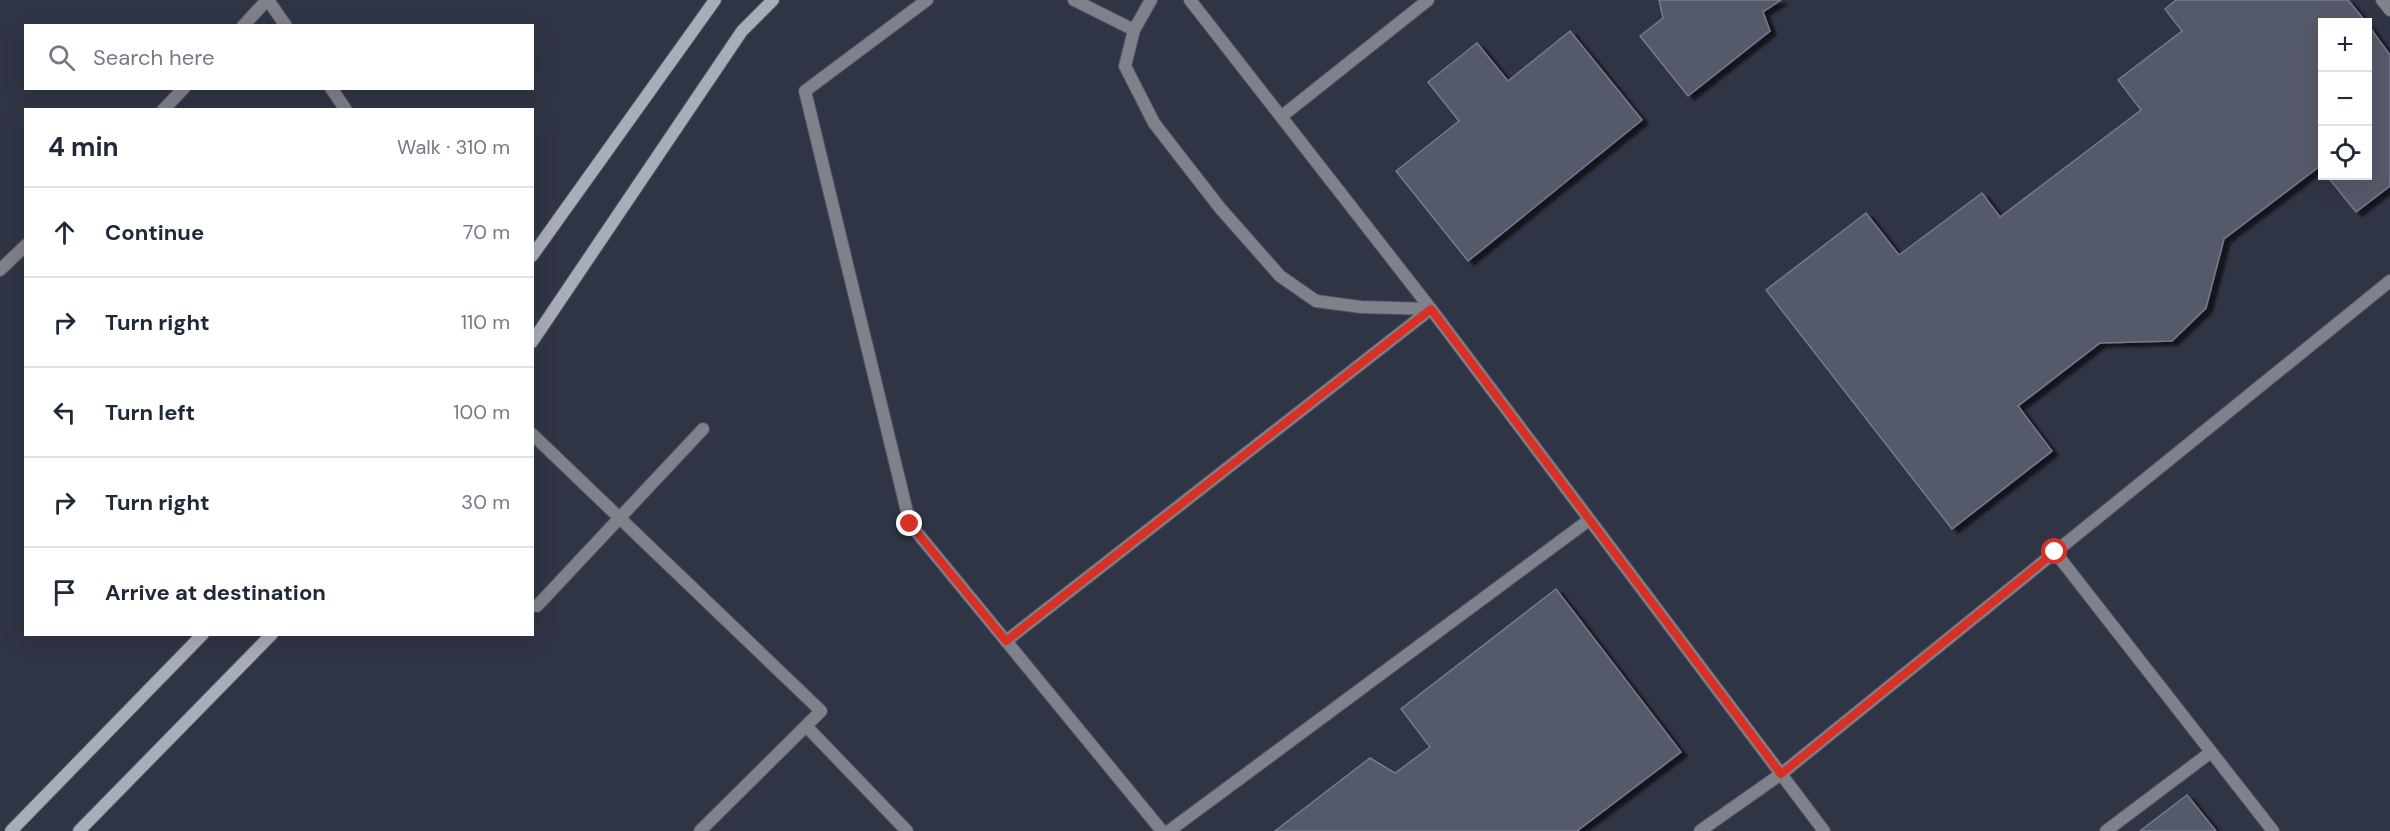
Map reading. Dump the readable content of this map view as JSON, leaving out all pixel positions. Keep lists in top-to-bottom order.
{
  "page": {
    "map_buttons": ["+", "−"],
    "search": "Search here",
    "heading": ["4 min", "Walk · 310 m"],
    "list": [
      ["Continue", "70 m"],
      ["Turn right", "110 m"],
      ["Turn left", "100 m"],
      ["Turn right", "30 m"],
      "Arrive at destination"
    ]
  }
}
